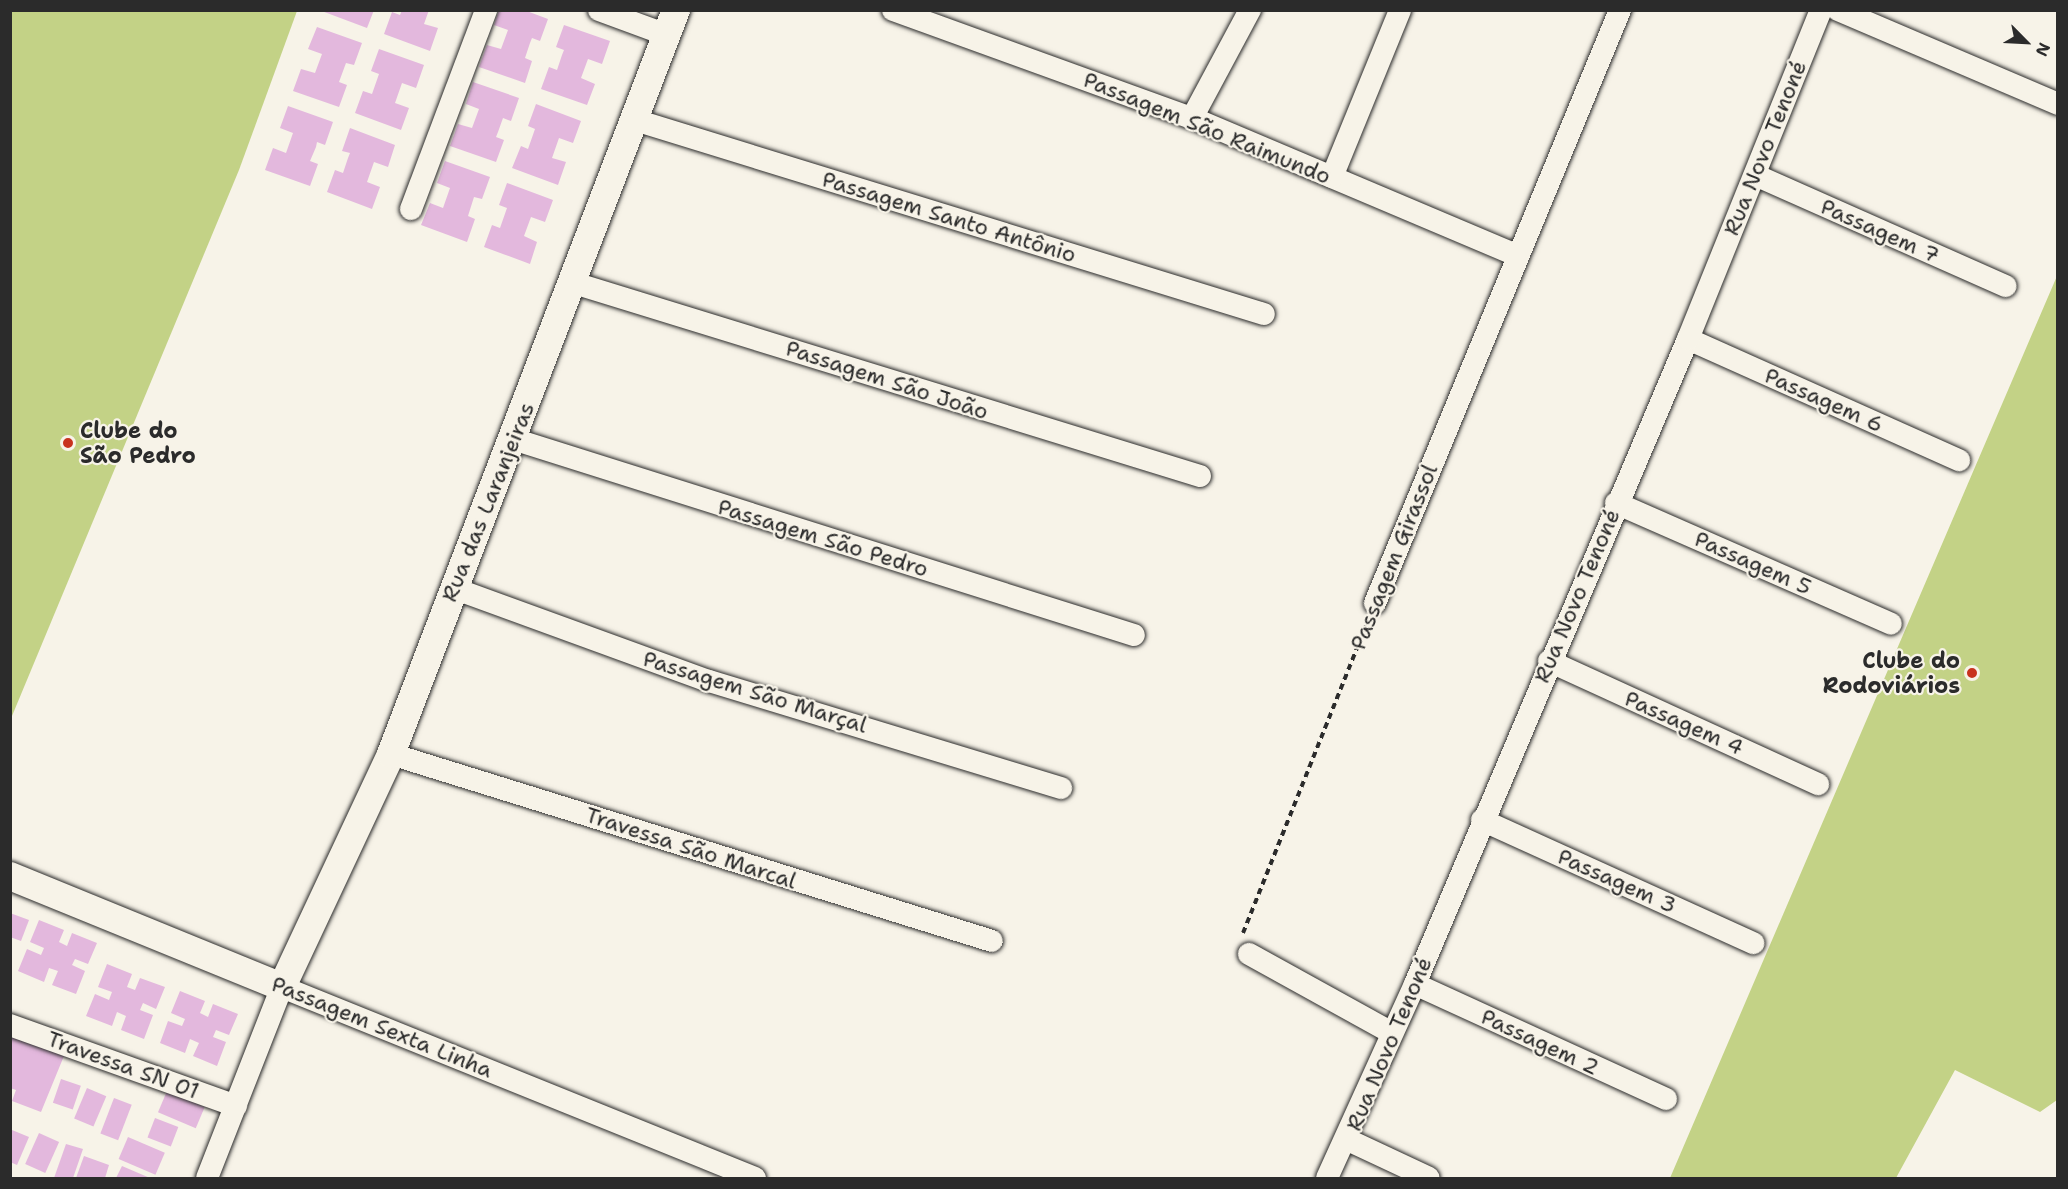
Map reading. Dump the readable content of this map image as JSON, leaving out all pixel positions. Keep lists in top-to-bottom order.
{
  "streets": {
    "street": [
      "Passagem São Raimundo",
      "Rua Novo Tenoné",
      "Passagem Santo Antônio",
      "Passagem 7",
      "Passagem São João",
      "Passagem 6",
      "Rua das Laranjeiras",
      "Passagem São Pedro",
      "Passagem Girassol",
      "Passagem 5",
      "Passagem São Marçal",
      "Passagem 4",
      "Travessa São Marcal",
      "Passagem 3",
      "Passagem Sexta Linha",
      "Passagem 2",
      "Travessa SN 01"
    ]
  },
  "crossings": [
    ["Passagem São Raimundo", "Passagem Girassol"],
    ["Rua Novo Tenoné", "Passagem 7"],
    ["Rua Novo Tenoné", "Passagem 6"],
    ["Rua Novo Tenoné", "Passagem 5"],
    ["Rua Novo Tenoné", "Passagem 4"],
    ["Rua Novo Tenoné", "Passagem 3"],
    ["Rua Novo Tenoné", "Passagem 2"],
    ["Passagem Santo Antônio", "Rua das Laranjeiras"],
    ["Passagem São João", "Rua das Laranjeiras"],
    ["Rua das Laranjeiras", "Passagem São Pedro"],
    ["Rua das Laranjeiras", "Passagem São Marçal"],
    ["Rua das Laranjeiras", "Travessa São Marcal"],
    ["Rua das Laranjeiras", "Passagem Sexta Linha"]
  ],
  "places": ["Clube do São Pedro", "Clube do Rodoviários"],
  "north": "bottom right"
}
